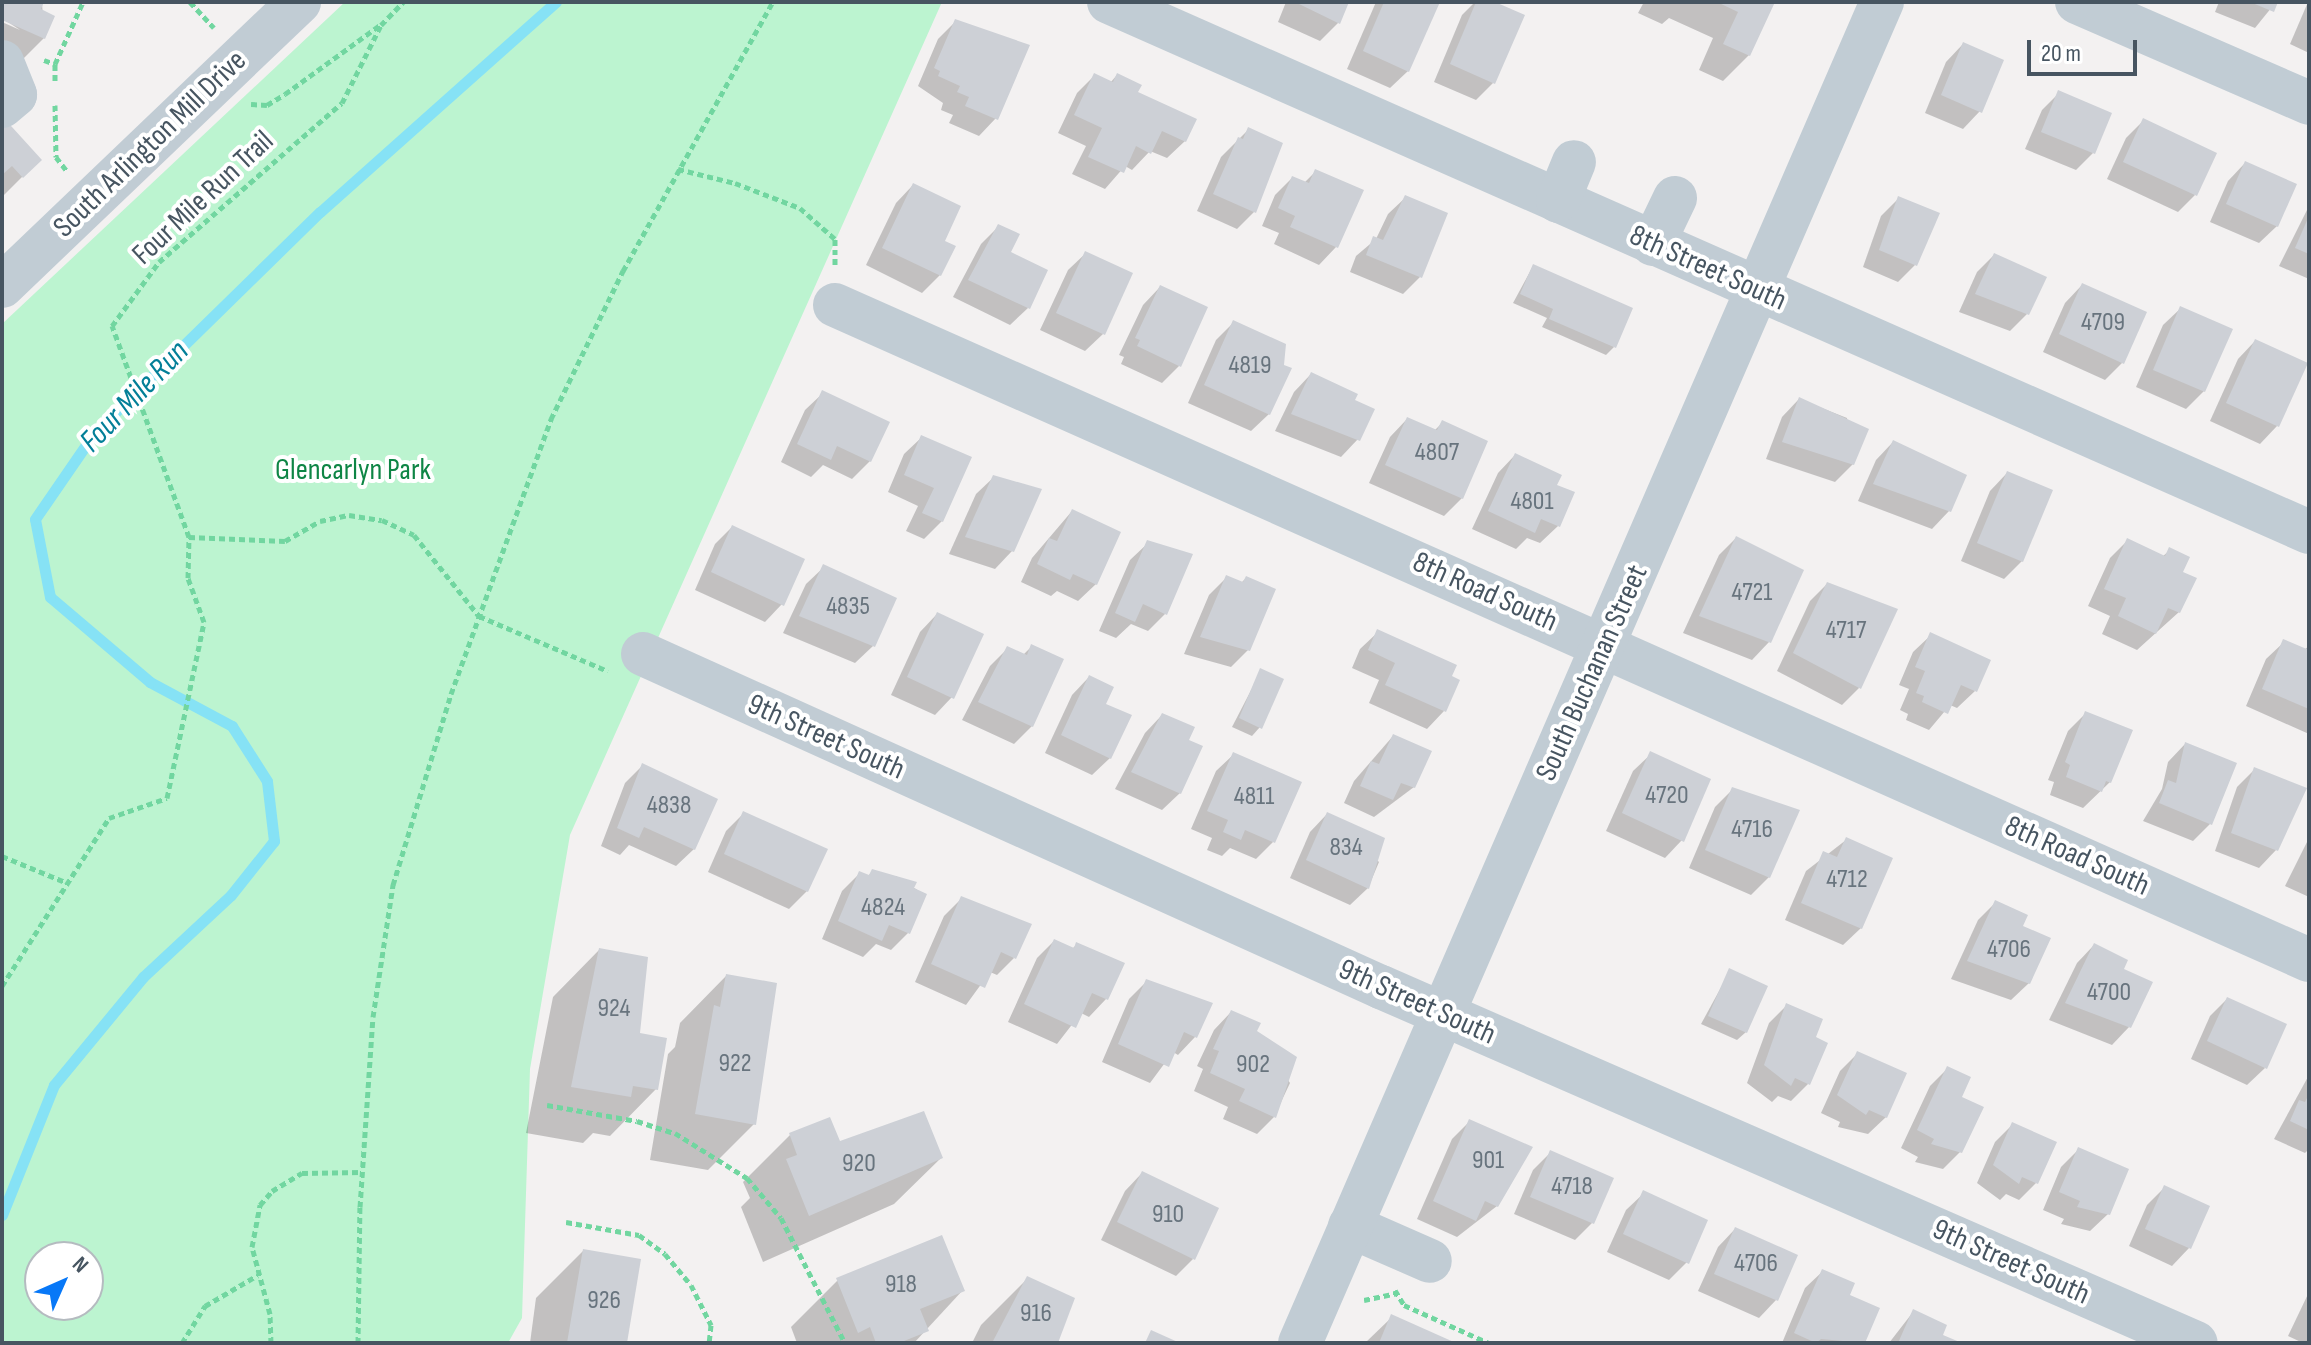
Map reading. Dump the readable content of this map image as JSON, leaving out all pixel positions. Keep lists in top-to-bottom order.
{
  "streets": {
    "street": [
      "South Arlington Mill Drive",
      "8th Street South",
      "8th Road South",
      "South Buchanan Street",
      "9th Street South"
    ],
    "path": ["Four Mile Run Trail"]
  },
  "crossings": [
    ["8th Street South", "South Buchanan Street"],
    ["8th Road South", "South Buchanan Street"],
    ["South Buchanan Street", "9th Street South"]
  ],
  "water": ["Four Mile Run"],
  "parks": ["Glencarlyn Park"],
  "house_numbers": [
    "4709",
    "4819",
    "4807",
    "4801",
    "4721",
    "4835",
    "4717",
    "4720",
    "4811",
    "4838",
    "4716",
    "834",
    "4712",
    "4824",
    "4706",
    "4700",
    "924",
    "922",
    "902",
    "901",
    "920",
    "4718",
    "910",
    "4706",
    "918",
    "926",
    "916"
  ],
  "scale_bar": "20 m",
  "north": "top right"
}
